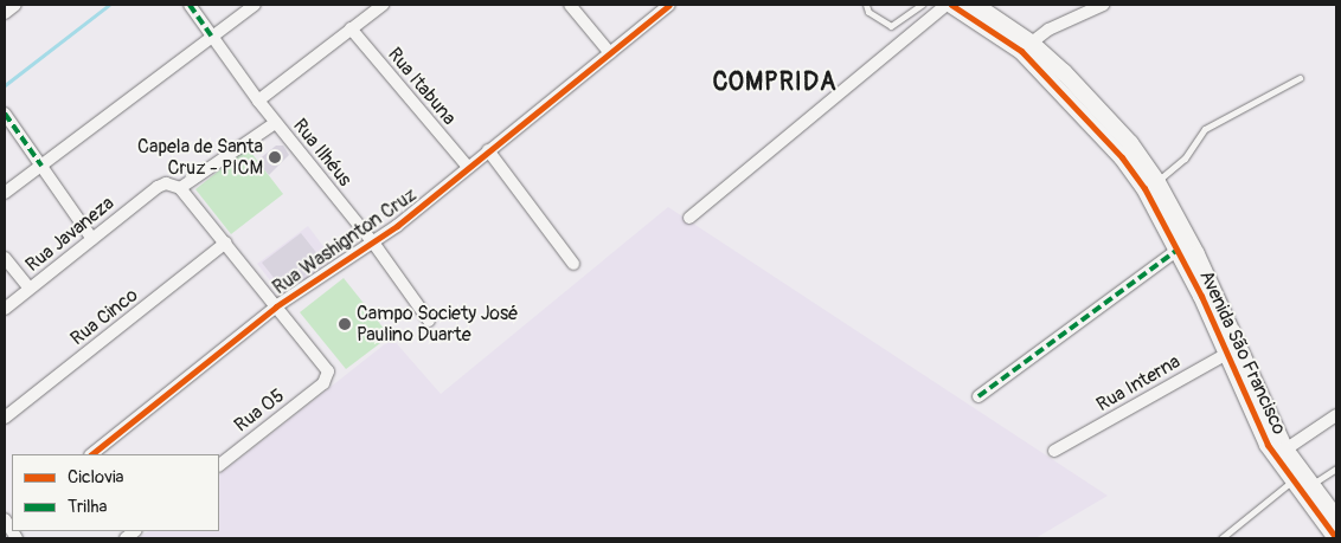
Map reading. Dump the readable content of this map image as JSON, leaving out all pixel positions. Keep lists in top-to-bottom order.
{
  "streets": {
    "street": [
      "Rua Itabuna",
      "Rua Ilhéus",
      "Rua Javaneza",
      "Rua Washignton Cruz",
      "Rua Cinco",
      "Avenida São Francisco",
      "Rua Interna",
      "Rua 05"
    ]
  },
  "crossings": [
    ["Rua Itabuna", "Rua Washignton Cruz"],
    ["Rua Ilhéus", "Rua Washignton Cruz"],
    ["Rua Washignton Cruz", "Rua 05"],
    ["Avenida São Francisco", "Rua Interna"]
  ],
  "districts": ["COMPRIDA"],
  "places": ["Capela de Santa Cruz - PICM", "Campo Society José Paulino Duarte"],
  "legend": ["Ciclovia", "Trilha"]
}
